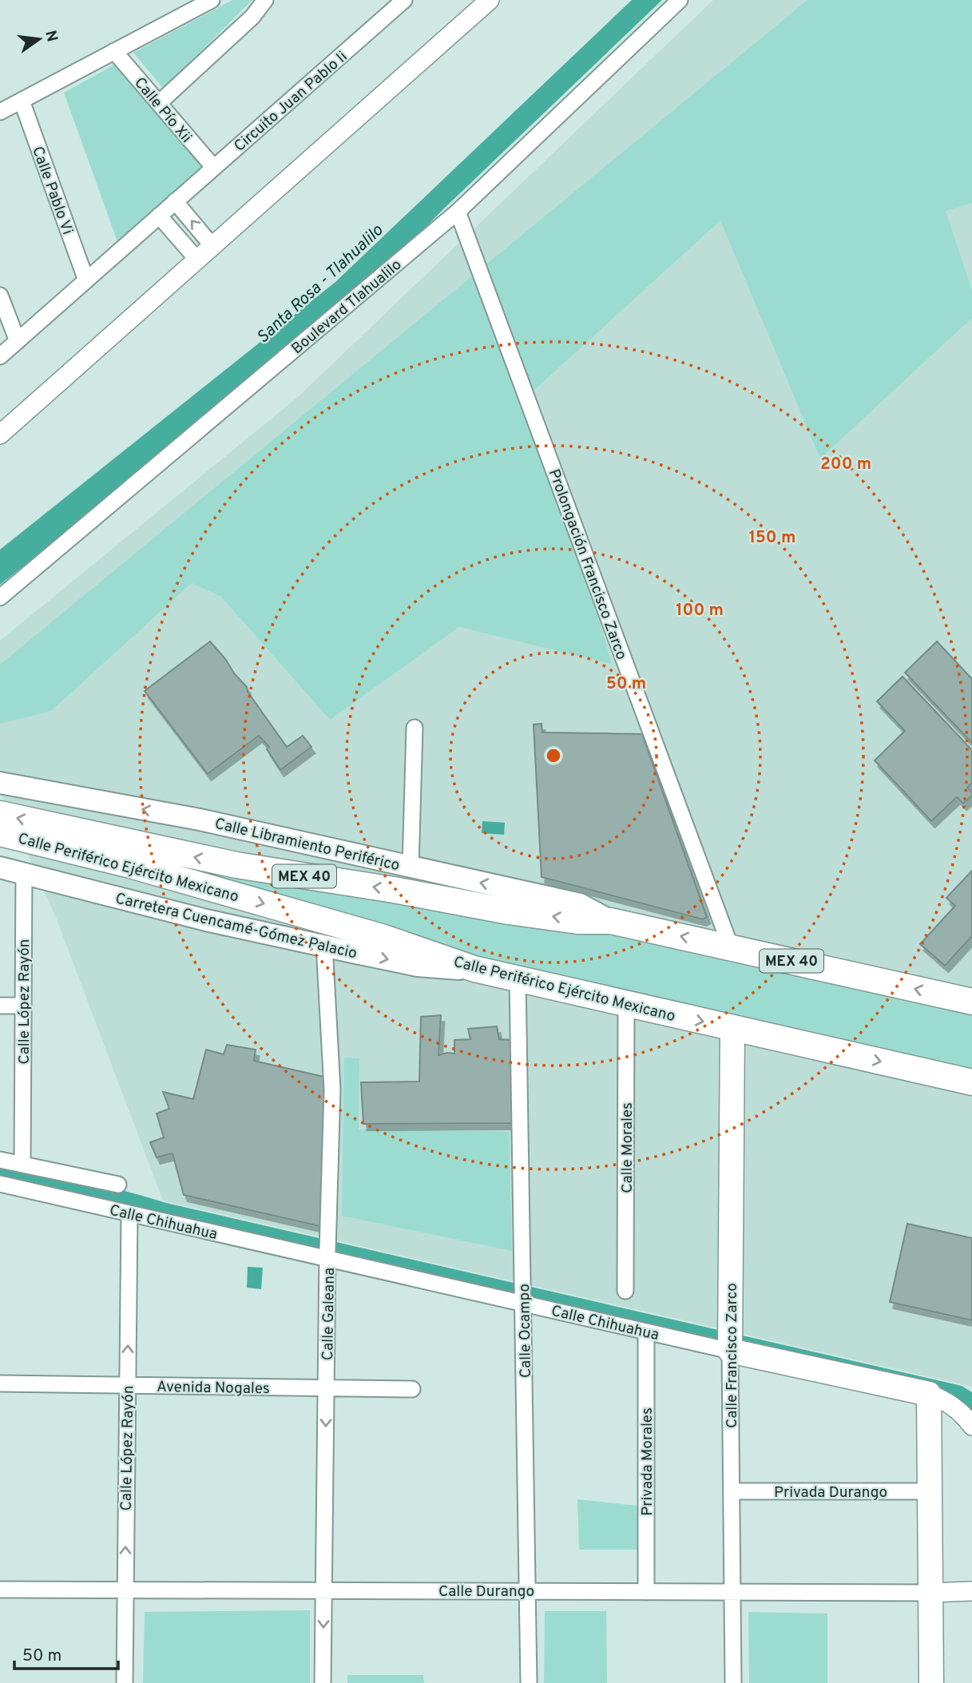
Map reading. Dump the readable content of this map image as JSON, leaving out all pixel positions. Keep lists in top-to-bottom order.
{
  "streets": {
    "highway": ["Calle Periférico Ejército Mexicano", "MEX 40"],
    "main road": [
      "Calle Libramiento Periférico",
      "Carretera Cuencamé-Gómez Palacio",
      "Calle Chihuahua",
      "Calle Francisco Zarco"
    ],
    "street": [
      "Circuito Juan Pablo Ii",
      "Calle Pío Xii",
      "Calle Pablo Vi",
      "Boulevard Tlahualilo",
      "Prolongación Francisco Zarco",
      "Calle López Rayón",
      "Calle Morales",
      "Calle Galeana",
      "Calle Ocampo",
      "Avenida Nogales",
      "Privada Morales",
      "Privada Durango",
      "Calle Durango"
    ]
  },
  "crossings": [
    ["Circuito Juan Pablo Ii", "Calle Pío Xii"],
    ["Circuito Juan Pablo Ii", "Calle Pablo Vi"],
    ["Boulevard Tlahualilo", "Prolongación Francisco Zarco"],
    ["Prolongación Francisco Zarco", "Calle Periférico Ejército Mexicano"],
    ["Calle Libramiento Periférico", "Calle Periférico Ejército Mexicano"],
    ["Calle Periférico Ejército Mexicano", "Carretera Cuencamé-Gómez Palacio"],
    ["Calle Periférico Ejército Mexicano", "Calle Morales"],
    ["Calle Periférico Ejército Mexicano", "Calle Ocampo"],
    ["Calle Periférico Ejército Mexicano", "Calle Francisco Zarco"],
    ["Carretera Cuencamé-Gómez Palacio", "Calle López Rayón"],
    ["Carretera Cuencamé-Gómez Palacio", "Calle Galeana"],
    ["Calle López Rayón", "Calle Chihuahua"],
    ["Calle López Rayón", "Avenida Nogales"],
    ["Calle López Rayón", "Calle Durango"],
    ["Calle Chihuahua", "Calle Galeana"],
    ["Calle Chihuahua", "Calle Ocampo"],
    ["Calle Chihuahua", "Calle Francisco Zarco"],
    ["Calle Chihuahua", "Privada Morales"],
    ["Calle Galeana", "Avenida Nogales"],
    ["Calle Galeana", "Calle Durango"],
    ["Calle Ocampo", "Calle Durango"],
    ["Calle Francisco Zarco", "Privada Durango"],
    ["Calle Francisco Zarco", "Calle Durango"],
    ["Privada Morales", "Calle Durango"]
  ],
  "one_way": ["Calle Libramiento Periférico", "Calle López Rayón", "Calle Galeana"],
  "water": ["Santa Rosa - Tlahualilo"],
  "scale_bar": "50 m",
  "north": "right",
  "rings": [
    "200 m",
    "150 m",
    "100 m",
    "50 m"
  ]
}
